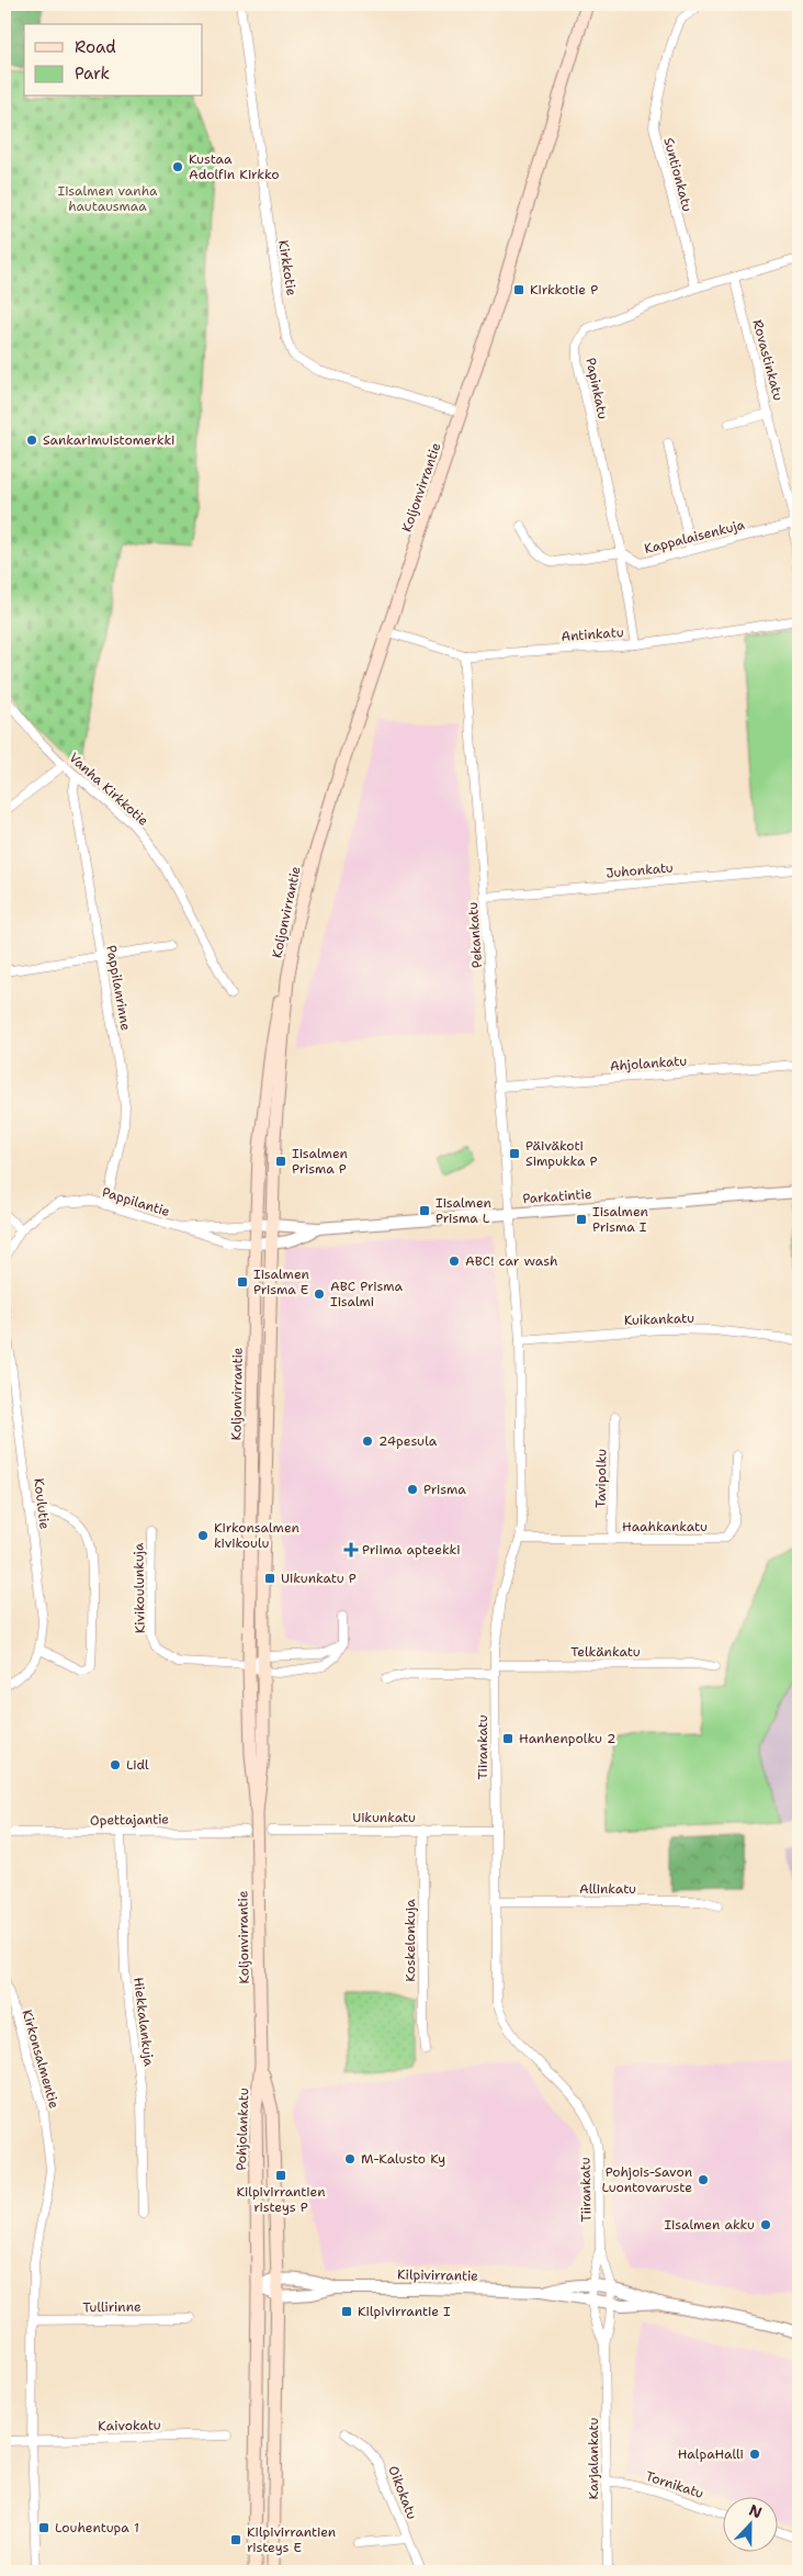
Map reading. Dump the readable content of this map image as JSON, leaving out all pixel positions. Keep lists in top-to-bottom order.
{
  "streets": {
    "main road": ["Koljonvirrantie", "Pohjolankatu"],
    "street": [
      "Suntionkatu",
      "Kirkkotie",
      "Rovastinkatu",
      "Papinkatu",
      "Kappalaisenkuja",
      "Antinkatu",
      "Vanha Kirkkotie",
      "Juhonkatu",
      "Pekankatu",
      "Pappilanrinne",
      "Ahjolankatu",
      "Parkatintie",
      "Pappilantie",
      "Kuikankatu",
      "Tavipolku",
      "Koulutie",
      "Haahkankatu",
      "Kivikoulunkuja",
      "Telkänkatu",
      "Tiirankatu",
      "Uikunkatu",
      "Opettajantie",
      "Allinkatu",
      "Koskelonkuja",
      "Hiekkalankuja",
      "Kirkonsalmentie",
      "Kilpivirrantie",
      "Tullirinne",
      "Kaivokatu",
      "Karjalankatu",
      "Tornikatu",
      "Oikokatu"
    ]
  },
  "crossings": [
    ["Suntionkatu", "Papinkatu"],
    ["Kirkkotie", "Koljonvirrantie"],
    ["Rovastinkatu", "Papinkatu"],
    ["Rovastinkatu", "Kappalaisenkuja"],
    ["Papinkatu", "Kappalaisenkuja"],
    ["Papinkatu", "Antinkatu"],
    ["Koljonvirrantie", "Antinkatu"],
    ["Koljonvirrantie", "Parkatintie"],
    ["Koljonvirrantie", "Pappilantie"],
    ["Koljonvirrantie", "Kivikoulunkuja"],
    ["Koljonvirrantie", "Pohjolankatu"],
    ["Antinkatu", "Pekankatu"],
    ["Vanha Kirkkotie", "Pappilanrinne"],
    ["Juhonkatu", "Pekankatu"],
    ["Pekankatu", "Ahjolankatu"],
    ["Pekankatu", "Parkatintie"],
    ["Pekankatu", "Tiirankatu"],
    ["Pappilanrinne", "Pappilantie"],
    ["Parkatintie", "Pappilantie"],
    ["Parkatintie", "Tiirankatu"],
    ["Kuikankatu", "Tiirankatu"],
    ["Tavipolku", "Haahkankatu"],
    ["Haahkankatu", "Tiirankatu"],
    ["Telkänkatu", "Tiirankatu"],
    ["Tiirankatu", "Uikunkatu"],
    ["Tiirankatu", "Allinkatu"],
    ["Tiirankatu", "Kilpivirrantie"],
    ["Tiirankatu", "Karjalankatu"],
    ["Uikunkatu", "Koskelonkuja"],
    ["Opettajantie", "Hiekkalankuja"],
    ["Kirkonsalmentie", "Tullirinne"],
    ["Kirkonsalmentie", "Kaivokatu"],
    ["Pohjolankatu", "Kilpivirrantie"],
    ["Kilpivirrantie", "Karjalankatu"],
    ["Karjalankatu", "Tornikatu"]
  ],
  "parks": ["Iisalmen vanha hautausmaa"],
  "places": {
    "other": [
      "Kustaa Adolfin Kirkko",
      "Sankarimuistomerkki",
      "ABC! car wash",
      "ABC Prisma Iisalmi",
      "24pesula",
      "Prisma",
      "Kirkonsalmen kivikoulu",
      "Lidl",
      "M-Kalusto Ky",
      "Pohjois-Savon Luontovaruste",
      "Iisalmen akku",
      "HalpaHalli"
    ],
    "transit": [
      "Kirkkotie P",
      "Päiväkoti Simpukka P",
      "Iisalmen Prisma P",
      "Iisalmen Prisma L",
      "Iisalmen Prisma I",
      "Iisalmen Prisma E",
      "Uikunkatu P",
      "Hanhenpolku 2",
      "Kilpivirrantien risteys P",
      "Kilpivirrantie I",
      "Louhentupa 1",
      "Kilpivirrantien risteys E"
    ],
    "health": ["Priima apteekki"]
  },
  "legend": ["Road", "Park"],
  "north": "top"
}
